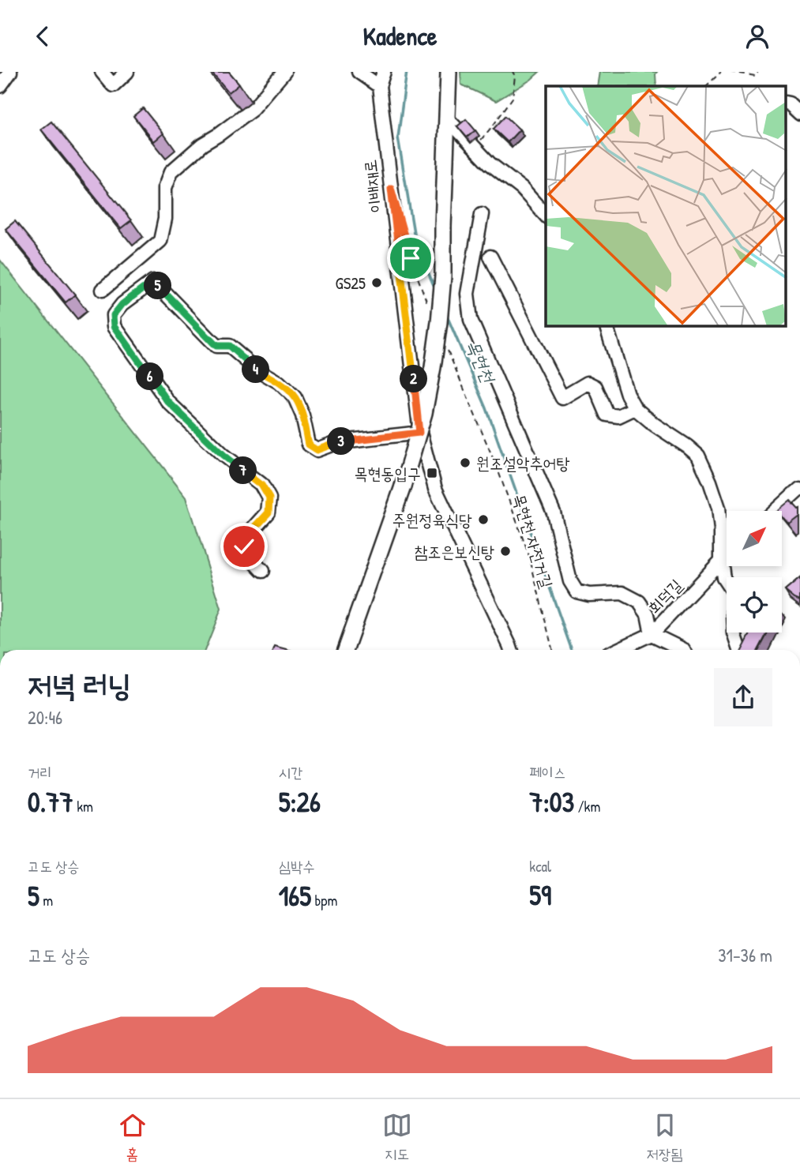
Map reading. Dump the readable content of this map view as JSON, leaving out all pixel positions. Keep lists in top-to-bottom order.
{
  "streets": {
    "street": ["이배재로", "회덕길"],
    "path": ["목현천 자전거길"]
  },
  "water": ["목현천"],
  "places": {
    "other": [
      "GS25",
      "원조설악추어탕",
      "주원정육식당",
      "참조은보신탕"
    ],
    "transit": ["목현동입구"]
  },
  "north": "top right",
  "page": {
    "header": "Kadence",
    "pins": [
      "5",
      "4",
      "6",
      "2",
      "3",
      "7"
    ],
    "heading": ["저녁 러닝", "20:46"],
    "stats": [
      ["거리", "0.77 km"],
      ["시간", "5:26"],
      ["페이스", "7:03 /km"],
      ["고도 상승", "5 m"],
      ["심박수", "165 bpm"],
      ["kcal", "59"]
    ],
    "chart": ["고도 상승", "31–36 m"],
    "tabs": ["홈", "지도", "저장됨"]
  }
}
